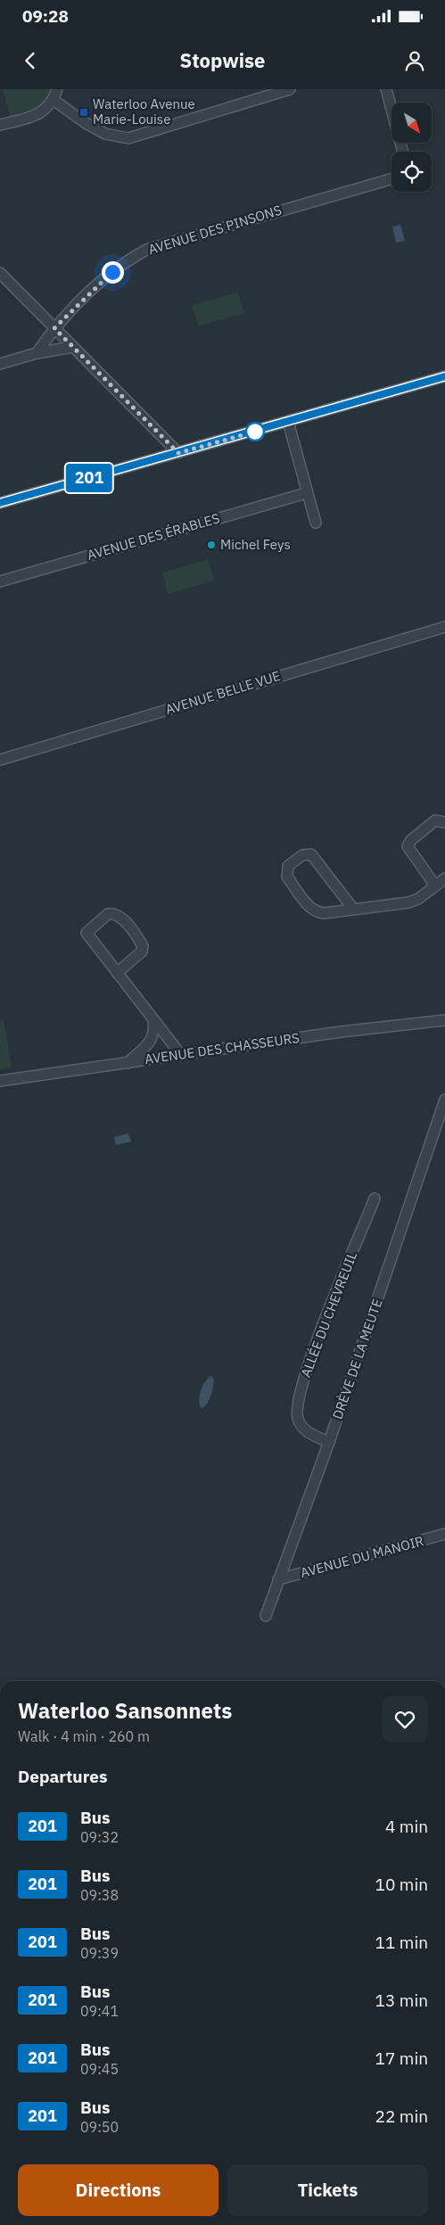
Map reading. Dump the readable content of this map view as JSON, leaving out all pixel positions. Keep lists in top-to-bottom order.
{
  "streets": {
    "street": [
      "AVENUE DES PINSONS",
      "AVENUE DES ÉRABLES",
      "AVENUE BELLE VUE",
      "AVENUE DES CHASSEURS",
      "ALLÉE DU CHEVREUIL",
      "DRÈVE DE LA MEUTE",
      "AVENUE DU MANOIR"
    ]
  },
  "crossings": [
    ["ALLÉE DU CHEVREUIL", "DRÈVE DE LA MEUTE"],
    ["DRÈVE DE LA MEUTE", "AVENUE DU MANOIR"]
  ],
  "places": {
    "transit": ["Waterloo Avenue Marie-Louise"],
    "other": ["Michel Feys"]
  },
  "lines": ["bus line 201"],
  "north": "bottom right",
  "page": {
    "status": "09:28",
    "header": "Stopwise",
    "on_map": "201",
    "heading": [
      ["Waterloo Sansonnets", "Walk · 4 min · 260 m"],
      "Departures"
    ],
    "list": [
      {
        "mark": "201",
        "name": "Bus",
        "note": "09:32",
        "value": "4 min"
      },
      {
        "mark": "201",
        "name": "Bus",
        "note": "09:38",
        "value": "10 min"
      },
      {
        "mark": "201",
        "name": "Bus",
        "note": "09:39",
        "value": "11 min"
      },
      {
        "mark": "201",
        "name": "Bus",
        "note": "09:41",
        "value": "13 min"
      },
      {
        "mark": "201",
        "name": "Bus",
        "note": "09:45",
        "value": "17 min"
      },
      {
        "mark": "201",
        "name": "Bus",
        "note": "09:50",
        "value": "22 min"
      }
    ],
    "buttons": ["Directions", "Tickets"]
  }
}
